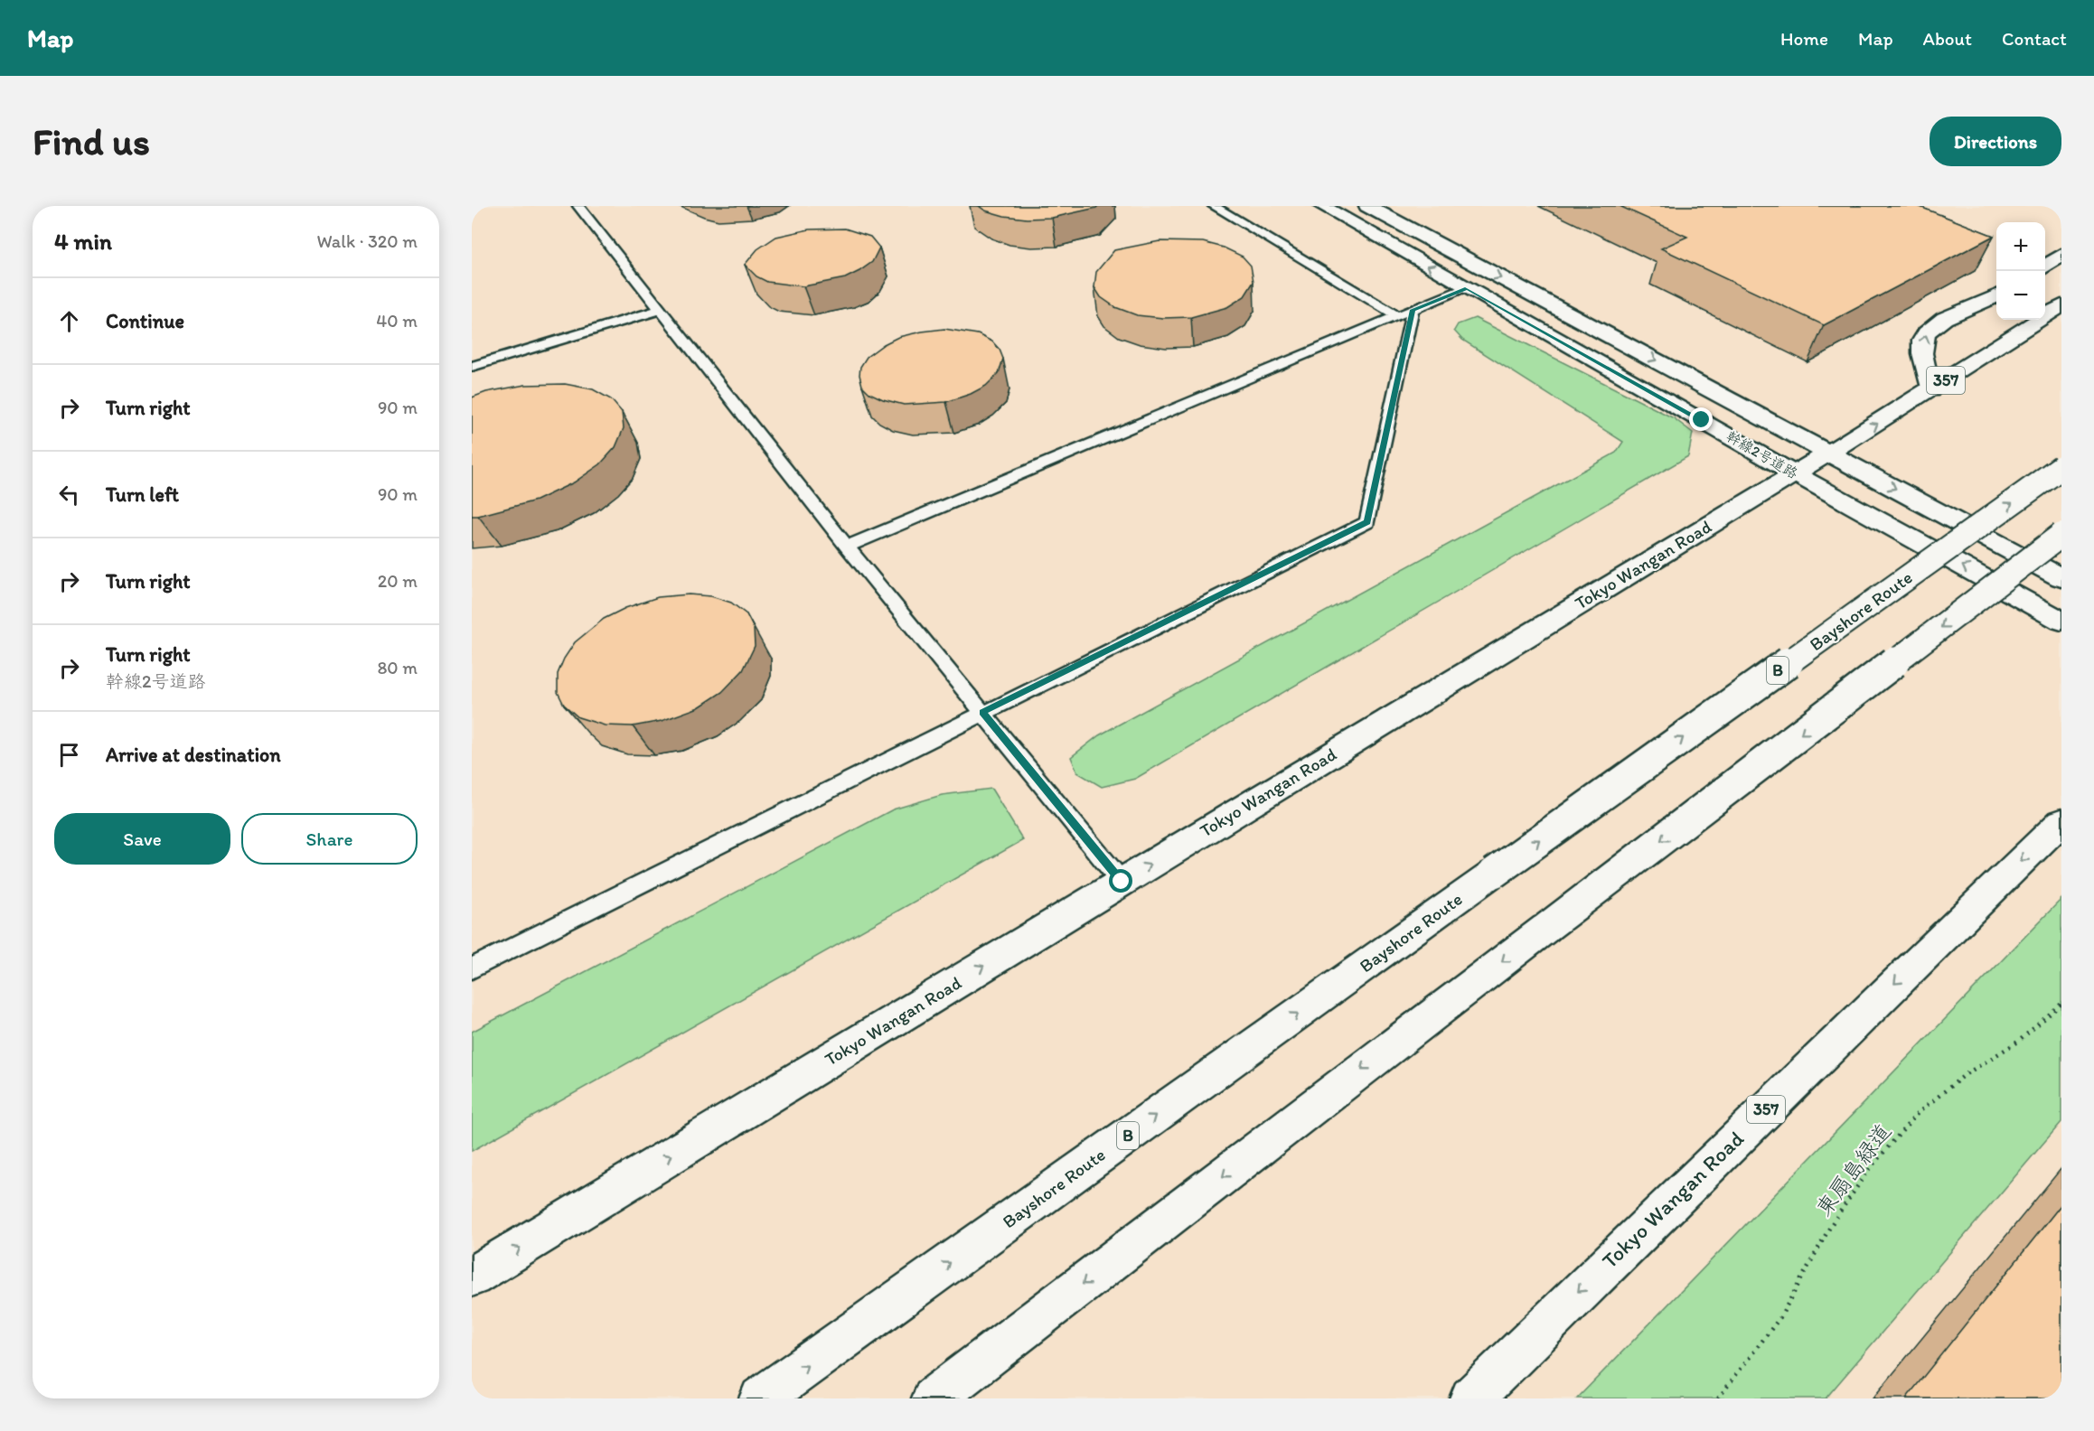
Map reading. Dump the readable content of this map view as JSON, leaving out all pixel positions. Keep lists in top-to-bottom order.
{
  "streets": {
    "main road": [
      "357",
      "幹線2号道路",
      "Tokyo Wangan Road",
      "Bayshore Route",
      "B"
    ],
    "path": ["東扇島緑道"]
  },
  "crossings": [
    ["幹線2号道路", "Tokyo Wangan Road"]
  ],
  "page": {
    "header": "Map",
    "nav": [
      "Home",
      "Map",
      "About",
      "Contact"
    ],
    "buttons": [
      "Directions",
      ["Save", "Share"]
    ],
    "title": "Find us",
    "heading": ["4 min", "Walk · 320 m"],
    "map_buttons": ["+", "−"],
    "list": [
      ["Continue", "40 m"],
      ["Turn right", "90 m"],
      ["Turn left", "90 m"],
      ["Turn right", "20 m"],
      ["Turn right", "幹線2号道路", "80 m"],
      "Arrive at destination"
    ]
  }
}
